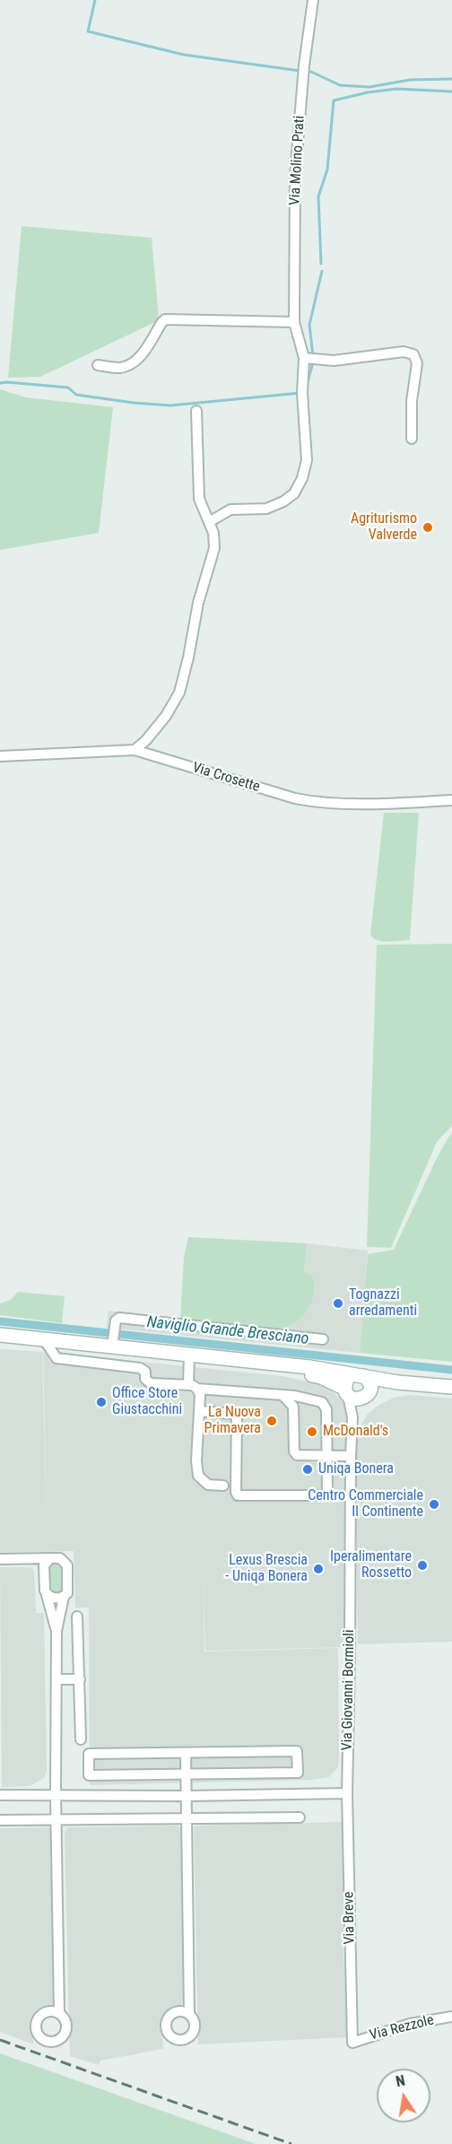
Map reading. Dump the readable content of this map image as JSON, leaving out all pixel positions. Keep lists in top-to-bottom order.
{
  "streets": {
    "street": [
      "Via Molino Prati",
      "Via Crosette",
      "Via Giovanni Bormioli",
      "Via Breve",
      "Via Rezzole"
    ]
  },
  "crossings": [
    ["Via Giovanni Bormioli", "Via Breve"],
    ["Via Breve", "Via Rezzole"]
  ],
  "water": ["Naviglio Grande Bresciano"],
  "places": [
    "Agriturismo Valverde",
    "Tognazzi arredamenti",
    "Office Store Giustacchini",
    "La Nuova Primavera",
    "McDonald's",
    "Uniqa Bonera",
    "Centro Commerciale Il Continente",
    "Iperalimentare Rossetto",
    "Lexus Brescia - Uniqa Bonera"
  ],
  "north": "top"
}
